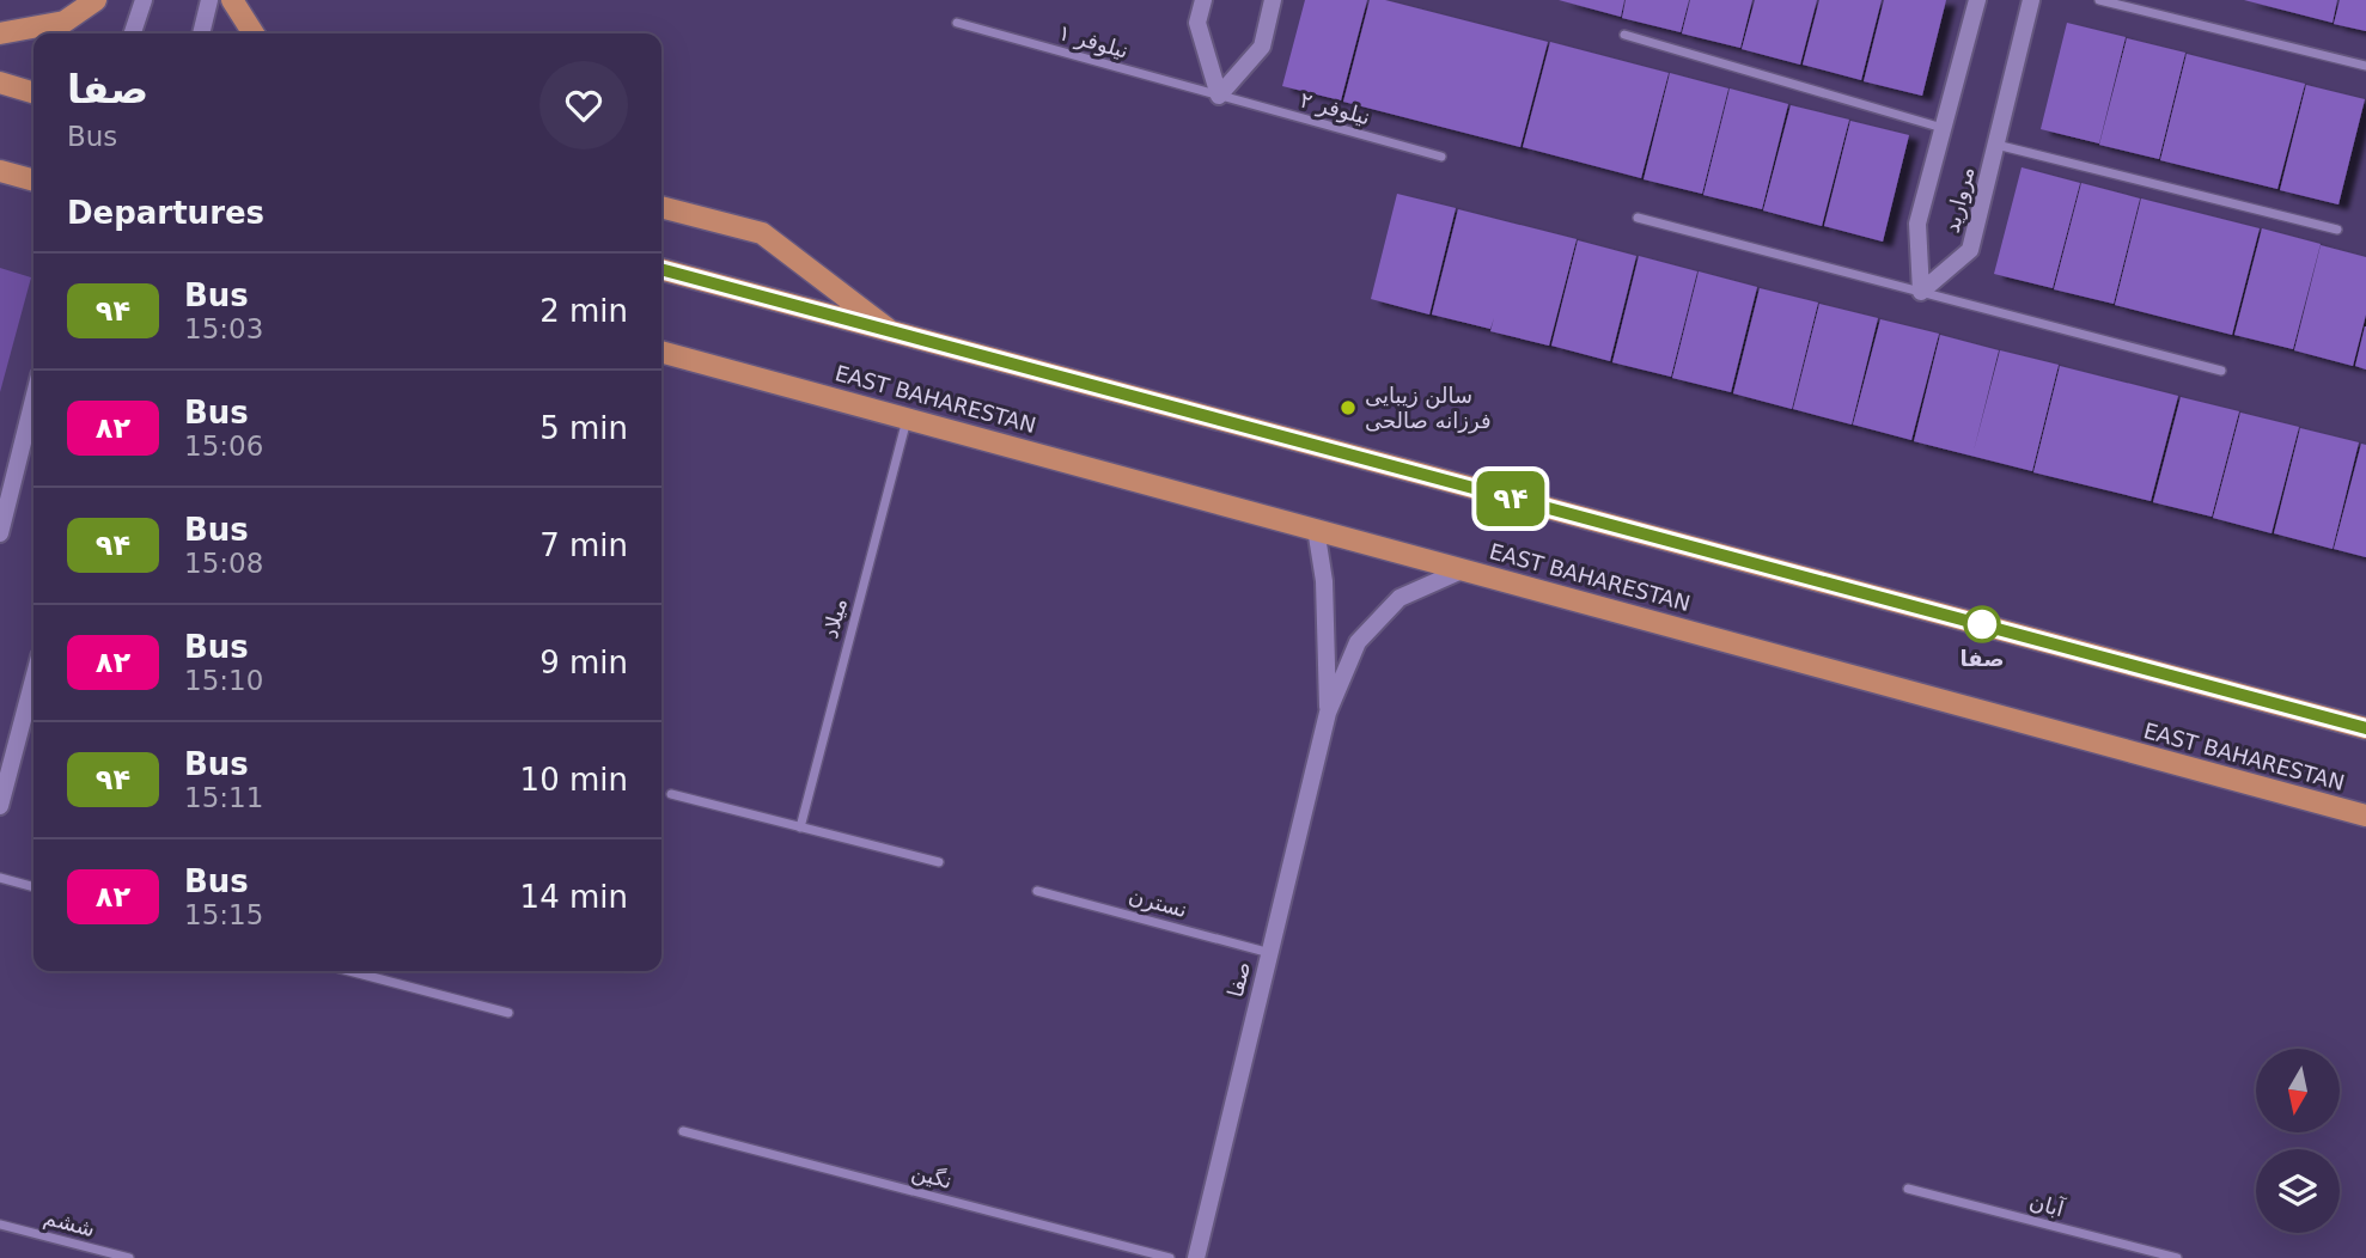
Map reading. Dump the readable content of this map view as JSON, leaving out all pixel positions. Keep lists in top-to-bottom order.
{
  "streets": {
    "main road": ["EAST BAHARESTAN"],
    "street": [
      "نیلوفر ۱",
      "نیلوفر ۲",
      "مروارید",
      "میلاد",
      "نسترن",
      "صفا",
      "نگین",
      "آبان",
      "ششم"
    ]
  },
  "crossings": [
    ["نیلوفر ۱", "نیلوفر ۲"],
    ["EAST BAHARESTAN", "میلاد"],
    ["نسترن", "صفا"]
  ],
  "places": ["سالن زیبایی فرزانه صالحی", "صفا"],
  "lines": ["bus line ۹۴"],
  "north": "bottom",
  "page": {
    "on_map": "۹۴",
    "heading": [
      ["صفا", "Bus"],
      "Departures"
    ],
    "list": [
      {
        "mark": "۹۴",
        "name": "Bus",
        "note": "15:03",
        "value": "2 min"
      },
      {
        "mark": "۸۲",
        "name": "Bus",
        "note": "15:06",
        "value": "5 min"
      },
      {
        "mark": "۹۴",
        "name": "Bus",
        "note": "15:08",
        "value": "7 min"
      },
      {
        "mark": "۸۲",
        "name": "Bus",
        "note": "15:10",
        "value": "9 min"
      },
      {
        "mark": "۹۴",
        "name": "Bus",
        "note": "15:11",
        "value": "10 min"
      },
      {
        "mark": "۸۲",
        "name": "Bus",
        "note": "15:15",
        "value": "14 min"
      }
    ]
  }
}
